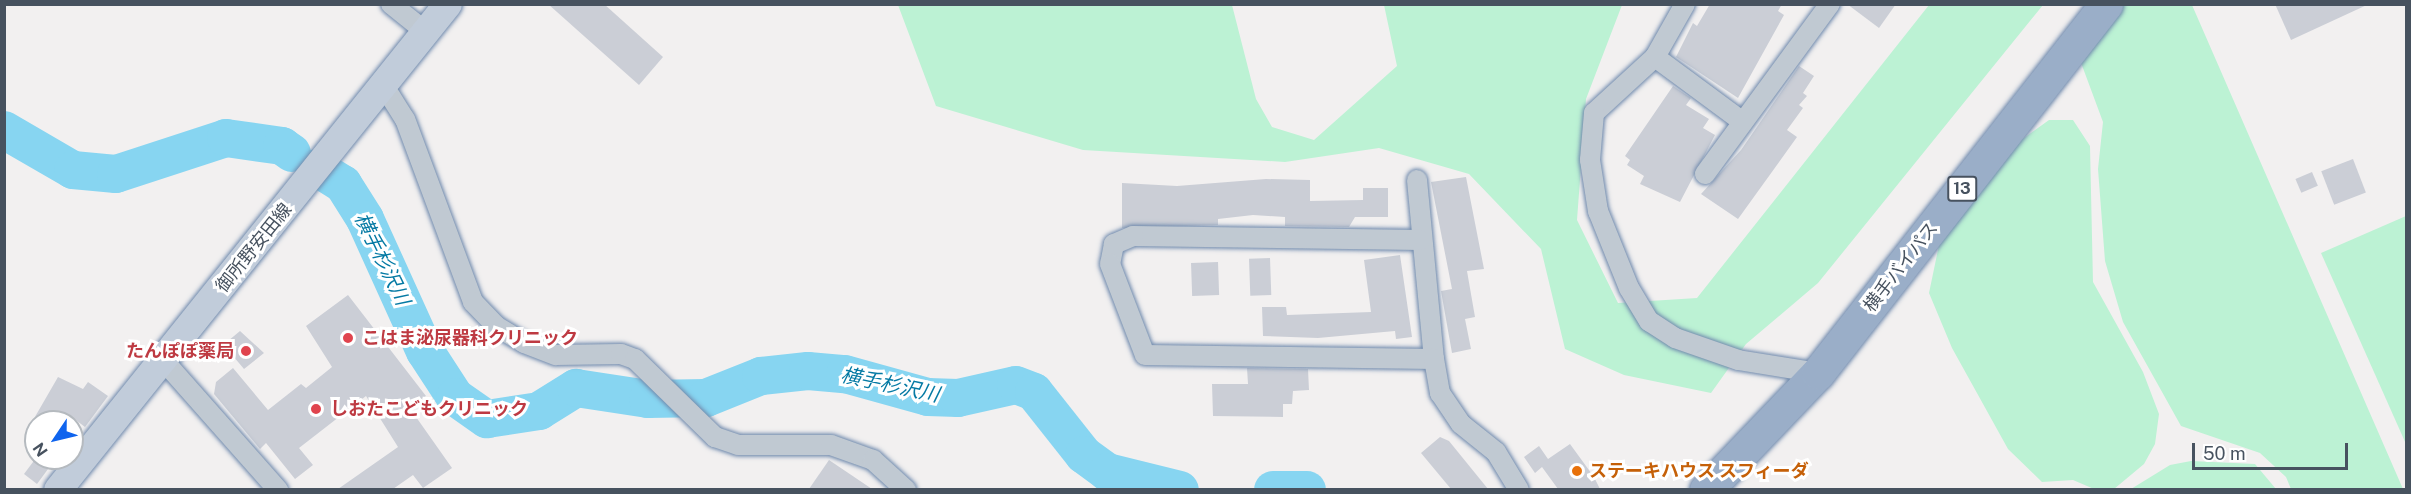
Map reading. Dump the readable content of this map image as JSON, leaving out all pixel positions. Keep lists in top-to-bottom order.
{
  "streets": {
    "highway": ["13", "横手バイパス"],
    "main road": ["御所野安田線"]
  },
  "water": ["横手杉沢川"],
  "places": [
    "こはま泌尿器科クリニック",
    "たんぽぽ薬局",
    "しおたこどもクリニック",
    "ステーキハウス スフィーダ"
  ],
  "scale_bar": "50 m",
  "north": "bottom left"
}
